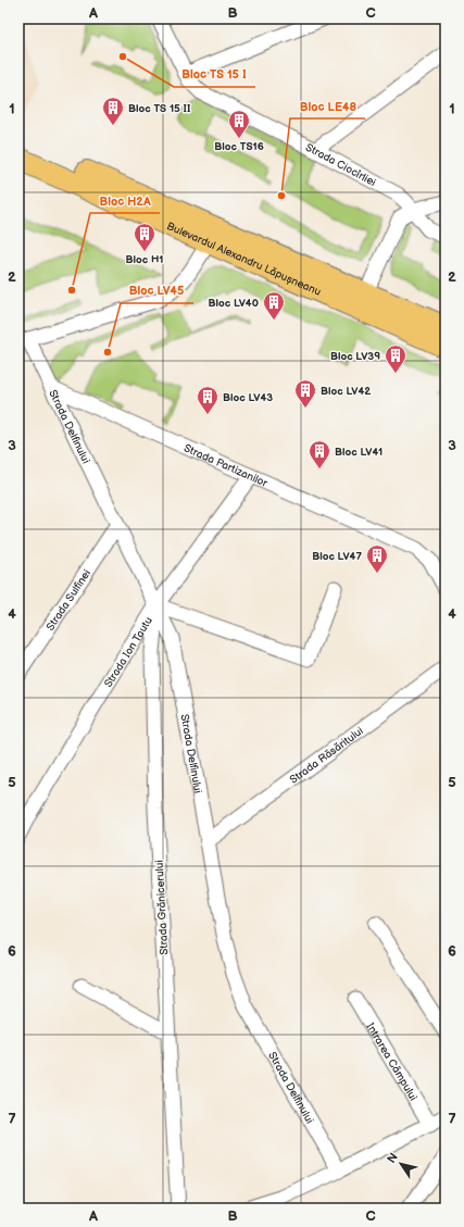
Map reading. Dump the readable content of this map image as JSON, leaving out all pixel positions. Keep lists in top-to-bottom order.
{
  "streets": {
    "main road": ["Bulevardul Alexandru Lăpușneanu"],
    "street": [
      "Strada Ciocîrliei",
      "Strada Delfinului",
      "Strada Partizanilor",
      "Strada Sulfinei",
      "Strada Ion Tautu",
      "Strada Răsăritului",
      "Strada Grănicerului",
      "Intrarea Câmpului"
    ]
  },
  "crossings": [
    ["Strada Delfinului", "Strada Partizanilor"],
    ["Strada Delfinului", "Strada Sulfinei"],
    ["Strada Delfinului", "Strada Ion Tautu"],
    ["Strada Delfinului", "Strada Răsăritului"],
    ["Strada Delfinului", "Strada Grănicerului"],
    ["Strada Partizanilor", "Strada Ion Tautu"],
    ["Strada Ion Tautu", "Strada Grănicerului"]
  ],
  "places": {
    "other": [
      "Bloc TS 15 I",
      "Bloc LE48",
      "Bloc H2A",
      "Bloc LV45"
    ],
    "building": [
      "Bloc TS 15 II",
      "Bloc TS16",
      "Bloc H1",
      "Bloc LV40",
      "Bloc LV39",
      "Bloc LV42",
      "Bloc LV43",
      "Bloc LV41",
      "Bloc LV47"
    ]
  },
  "north": "top left",
  "grid": {
    "columns": ["A", "B", "C"],
    "rows": [
      "1",
      "2",
      "3",
      "4",
      "5",
      "6",
      "7"
    ]
  }
}
